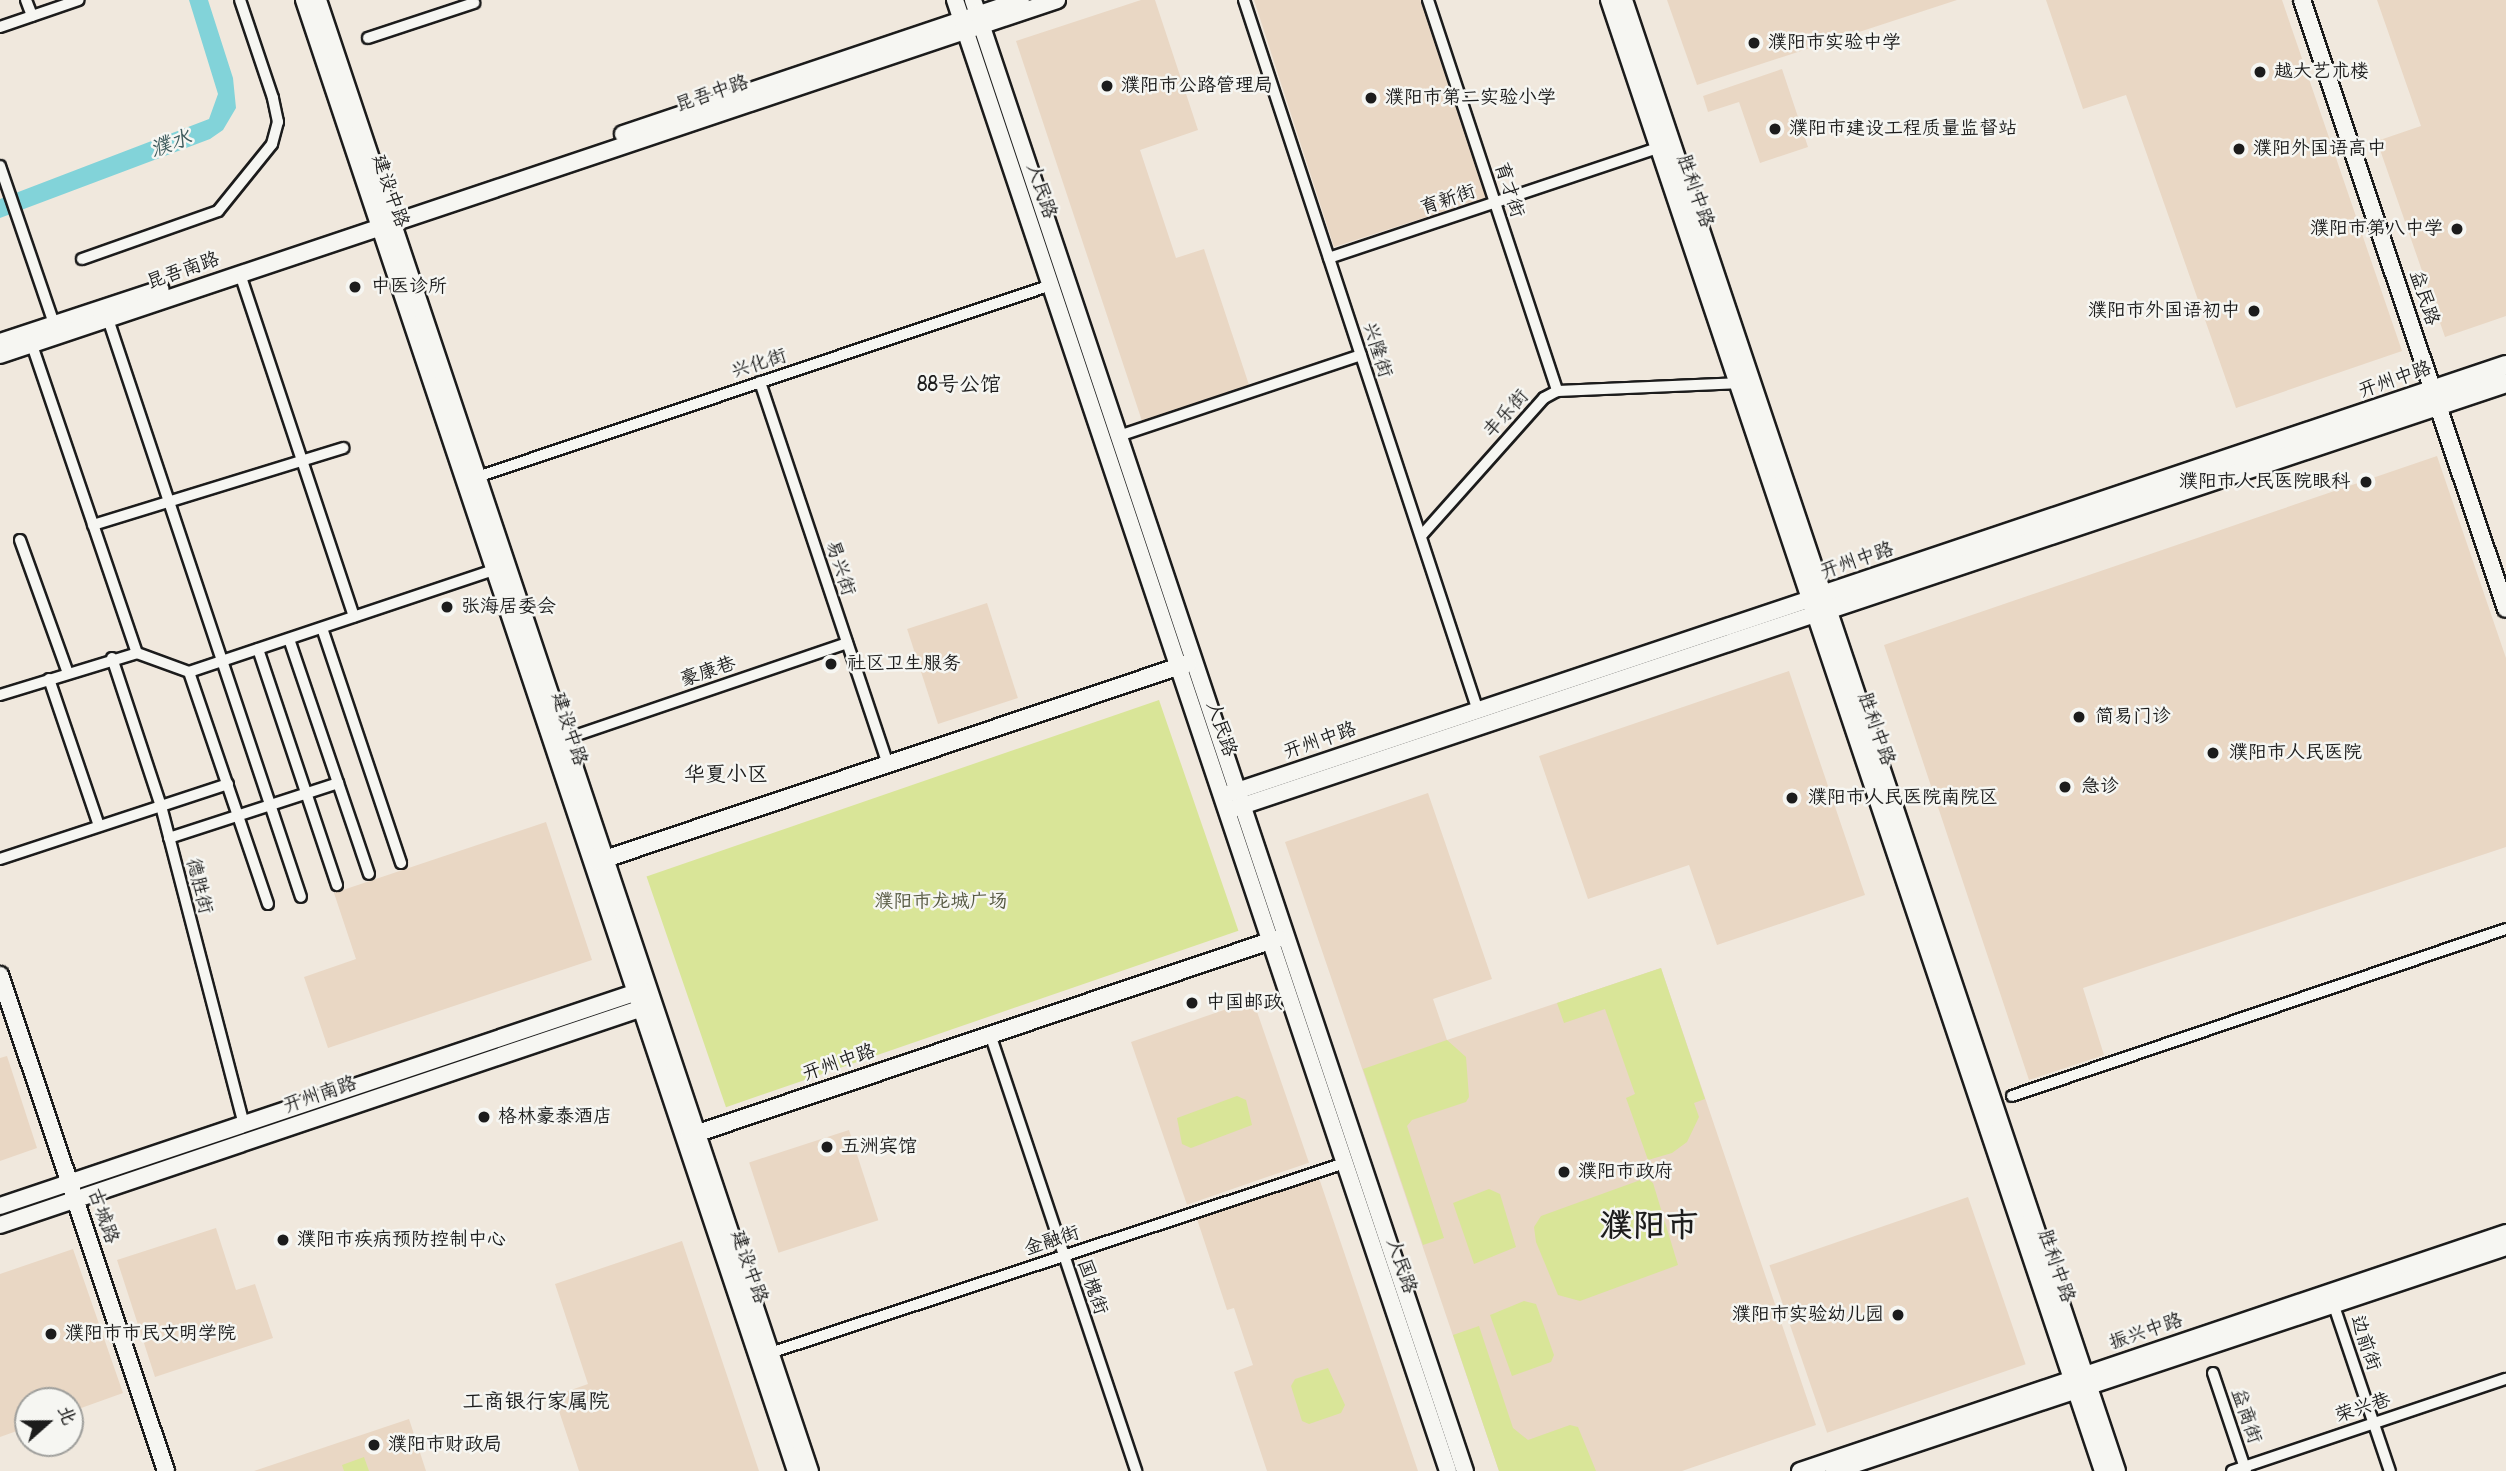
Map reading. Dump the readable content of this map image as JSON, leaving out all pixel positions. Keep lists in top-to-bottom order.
{
  "streets": {
    "main road": ["开州中路"],
    "street": [
      "昆吾中路",
      "育才街",
      "建设中路",
      "人民路",
      "胜利中路",
      "育新街",
      "昆吾南路",
      "益民路",
      "兴隆街",
      "兴化街",
      "丰乐街",
      "易兴街",
      "豪康巷",
      "德胜街",
      "开州南路",
      "古城路",
      "金融街",
      "国槐街",
      "振兴中路",
      "边前街",
      "荣兴巷",
      "益商街"
    ]
  },
  "crossings": [
    ["昆吾中路", "建设中路"],
    ["昆吾中路", "人民路"],
    ["昆吾中路", "昆吾南路"],
    ["育才街", "育新街"],
    ["育才街", "丰乐街"],
    ["建设中路", "昆吾南路"],
    ["建设中路", "兴化街"],
    ["建设中路", "开州中路"],
    ["建设中路", "开州南路"],
    ["建设中路", "金融街"],
    ["人民路", "兴化街"],
    ["人民路", "开州中路"],
    ["人民路", "金融街"],
    ["胜利中路", "育新街"],
    ["胜利中路", "开州中路"],
    ["胜利中路", "丰乐街"],
    ["胜利中路", "振兴中路"],
    ["育新街", "兴隆街"],
    ["益民路", "开州中路"],
    ["兴隆街", "开州中路"],
    ["兴隆街", "丰乐街"],
    ["兴化街", "易兴街"],
    ["开州中路", "国槐街"],
    ["易兴街", "豪康巷"],
    ["德胜街", "开州南路"],
    ["开州南路", "古城路"],
    ["金融街", "国槐街"],
    ["振兴中路", "边前街"],
    ["边前街", "荣兴巷"],
    ["荣兴巷", "益商街"]
  ],
  "districts": [
    "88号公馆",
    "华夏小区",
    "濮阳市",
    "工商银行家属院"
  ],
  "water": ["濮水"],
  "parks": ["濮阳市龙城广场"],
  "places": [
    "濮阳市实验中学",
    "越大艺术楼",
    "濮阳市公路管理局",
    "濮阳市第二实验小学",
    "濮阳市建设工程质量监督站",
    "濮阳外国语高中",
    "濮阳市第八中学",
    "中医诊所",
    "濮阳市外国语初中",
    "濮阳市人民医院眼科",
    "张海居委会",
    "社区卫生服务",
    "简易门诊",
    "濮阳市人民医院",
    "急诊",
    "濮阳市人民医院南院区",
    "中国邮政",
    "格林豪泰酒店",
    "五洲宾馆",
    "濮阳市政府",
    "濮阳市疾病预防控制中心",
    "濮阳市实验幼儿园",
    "濮阳市市民文明学院",
    "濮阳市财政局"
  ],
  "north": "right"
}
